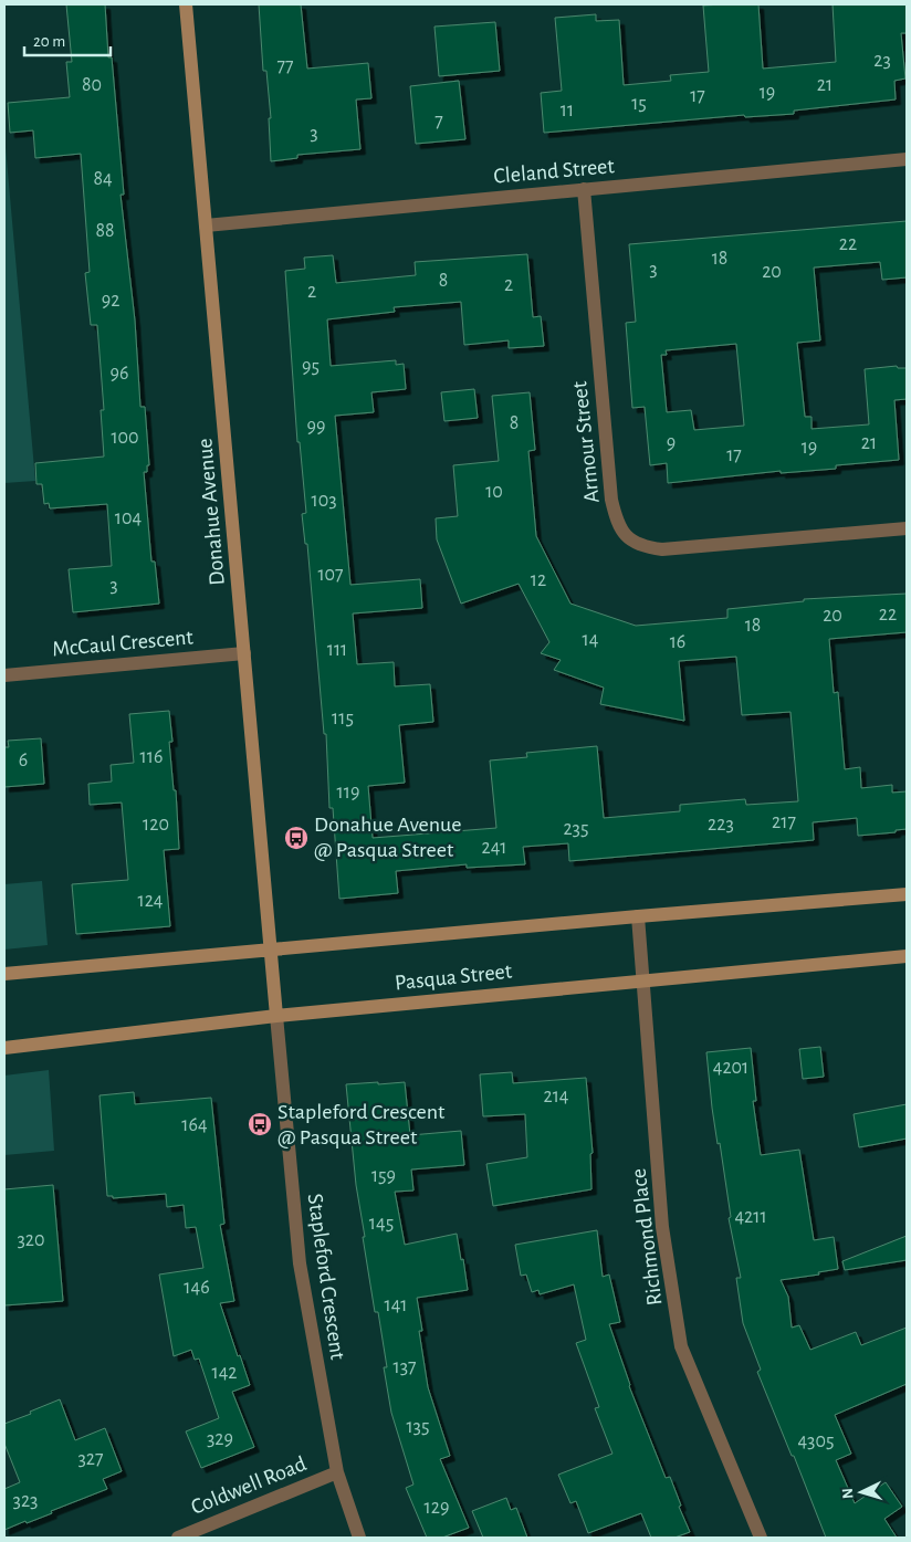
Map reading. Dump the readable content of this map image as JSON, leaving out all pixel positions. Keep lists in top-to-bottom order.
{
  "streets": {
    "main road": ["Donahue Avenue", "Pasqua Street"],
    "street": [
      "Cleland Street",
      "Armour Street",
      "McCaul Crescent",
      "Richmond Place",
      "Stapleford Crescent",
      "Coldwell Road"
    ]
  },
  "crossings": [
    ["Cleland Street", "Armour Street"],
    ["Cleland Street", "Donahue Avenue"],
    ["Donahue Avenue", "McCaul Crescent"],
    ["Donahue Avenue", "Pasqua Street"],
    ["Donahue Avenue", "Stapleford Crescent"],
    ["Pasqua Street", "Richmond Place"],
    ["Pasqua Street", "Stapleford Crescent"],
    ["Stapleford Crescent", "Coldwell Road"]
  ],
  "places": {
    "bus stop": ["Donahue Avenue @ Pasqua Street", "Stapleford Crescent @ Pasqua Street"]
  },
  "house_numbers": [
    "23",
    "77",
    "80",
    "21",
    "19",
    "17",
    "15",
    "11",
    "7",
    "3",
    "84",
    "88",
    "22",
    "18",
    "3",
    "20",
    "8",
    "2",
    "2",
    "92",
    "95",
    "96",
    "8",
    "99",
    "100",
    "9",
    "21",
    "19",
    "17",
    "10",
    "103",
    "104",
    "107",
    "12",
    "3",
    "22",
    "20",
    "18",
    "14",
    "16",
    "111",
    "115",
    "116",
    "6",
    "119",
    "217",
    "120",
    "223",
    "235",
    "241",
    "124",
    "4201",
    "214",
    "164",
    "159",
    "4211",
    "145",
    "320",
    "146",
    "141",
    "137",
    "142",
    "135",
    "329",
    "4305",
    "327",
    "323",
    "129"
  ],
  "scale_bar": "20 m",
  "north": "left"
}
